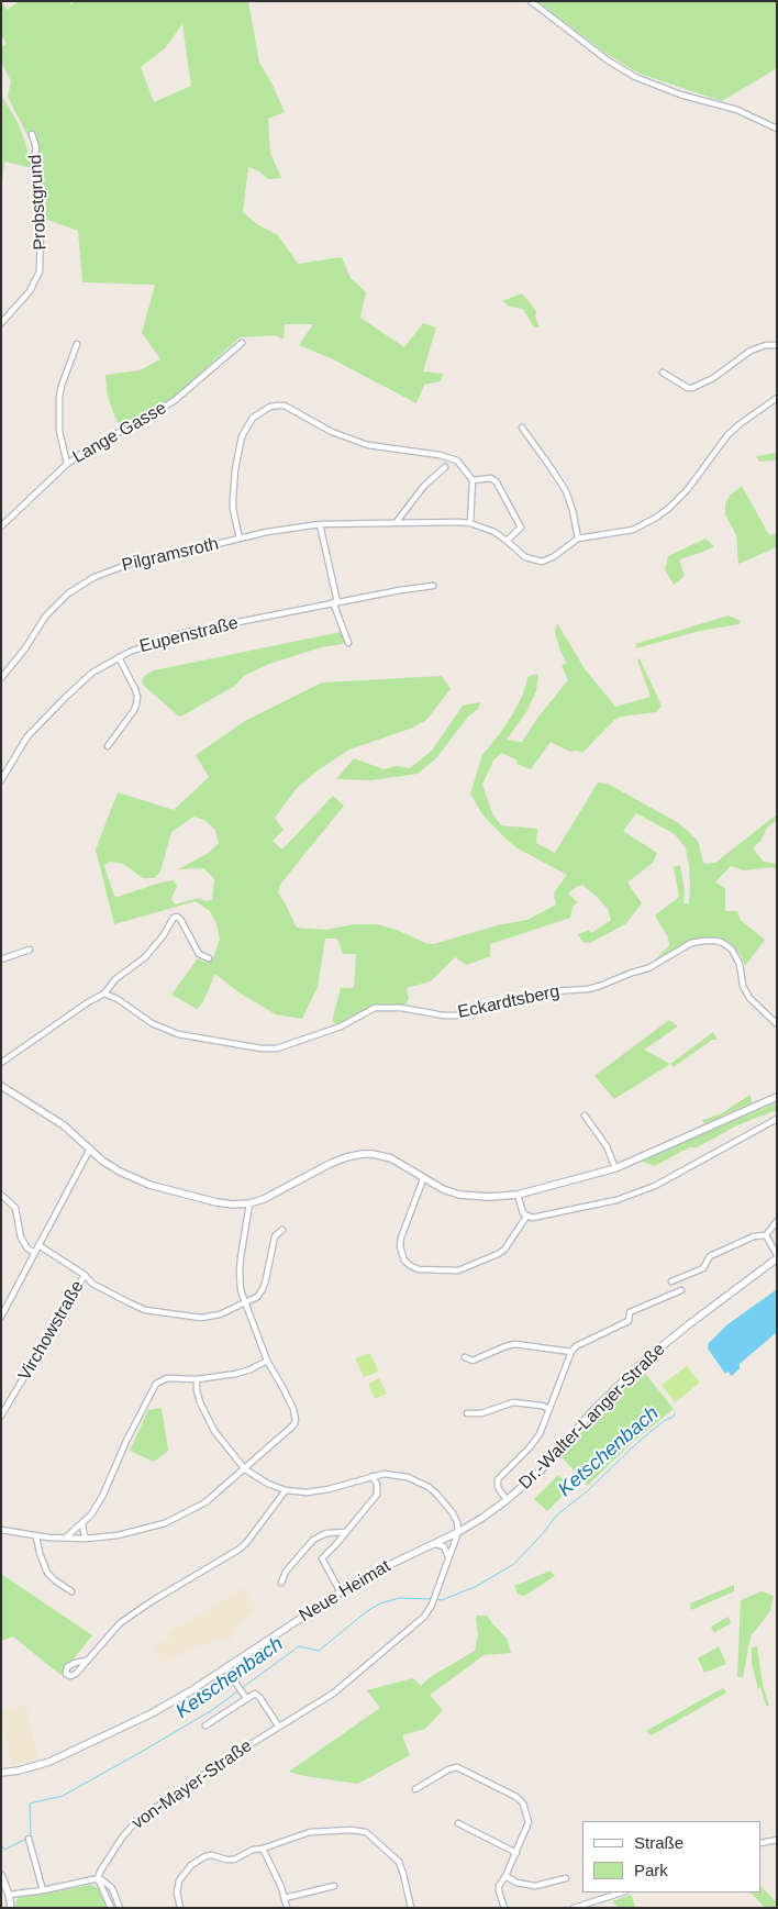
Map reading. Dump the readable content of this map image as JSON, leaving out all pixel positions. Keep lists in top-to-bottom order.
{
  "streets": {
    "street": [
      "Probstgrund",
      "Lange Gasse",
      "Pilgramsroth",
      "Eupenstraße",
      "Eckardtsberg",
      "Virchowstraße",
      "Dr.-Walter-Langer-Straße",
      "Neue Heimat",
      "von-Mayer-Straße"
    ]
  },
  "crossings": [
    ["Dr.-Walter-Langer-Straße", "Neue Heimat"],
    ["Dr.-Walter-Langer-Straße", "von-Mayer-Straße"],
    ["Neue Heimat", "von-Mayer-Straße"]
  ],
  "water": ["Ketschenbach"],
  "legend": ["Straße", "Park"]
}
